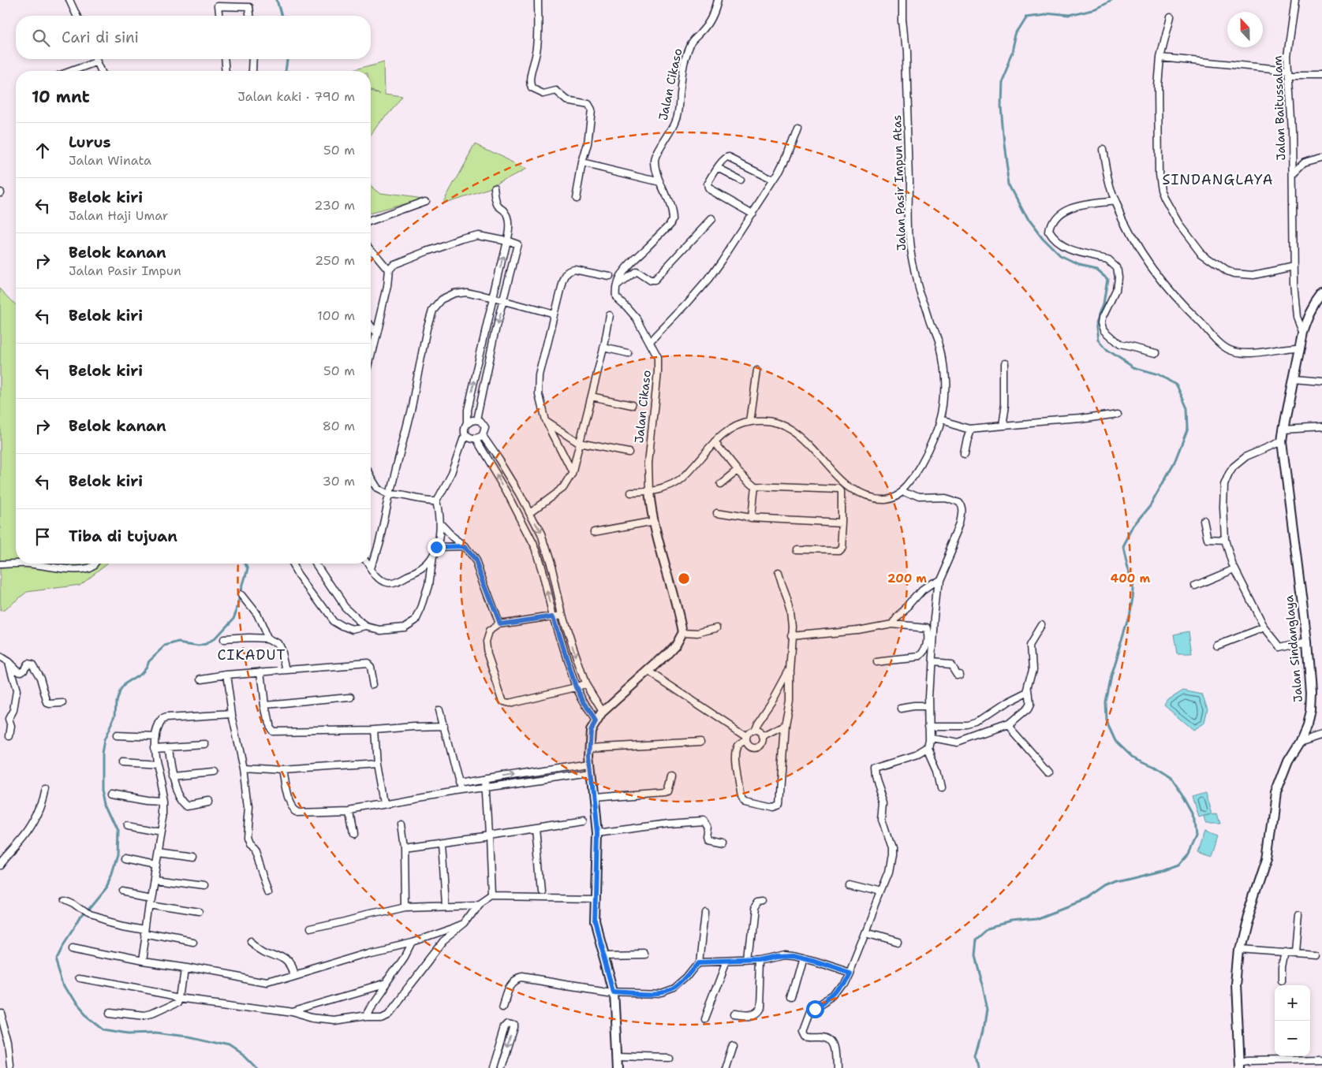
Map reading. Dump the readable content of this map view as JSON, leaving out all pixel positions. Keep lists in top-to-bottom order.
{
  "streets": {
    "street": [
      "Jalan Cikaso",
      "Jalan Baitussalam",
      "Jalan Pasir Impun Atas",
      "Jalan Sindanglaya"
    ]
  },
  "crossings": [
    ["Jalan Baitussalam", "Jalan Sindanglaya"]
  ],
  "districts": ["SINDANGLAYA", "CIKADUT"],
  "north": "top",
  "page": {
    "search": "Cari di sini",
    "heading": ["10 mnt", "Jalan kaki · 790 m"],
    "list": [
      ["Lurus", "Jalan Winata", "50 m"],
      ["Belok kiri", "Jalan Haji Umar", "230 m"],
      ["Belok kanan", "Jalan Pasir Impun", "250 m"],
      ["Belok kiri", "100 m"],
      ["Belok kiri", "50 m"],
      ["Belok kanan", "80 m"],
      ["Belok kiri", "30 m"],
      "Tiba di tujuan"
    ],
    "map_buttons": ["+", "−"]
  },
  "rings": ["200 m", "400 m"]
}
